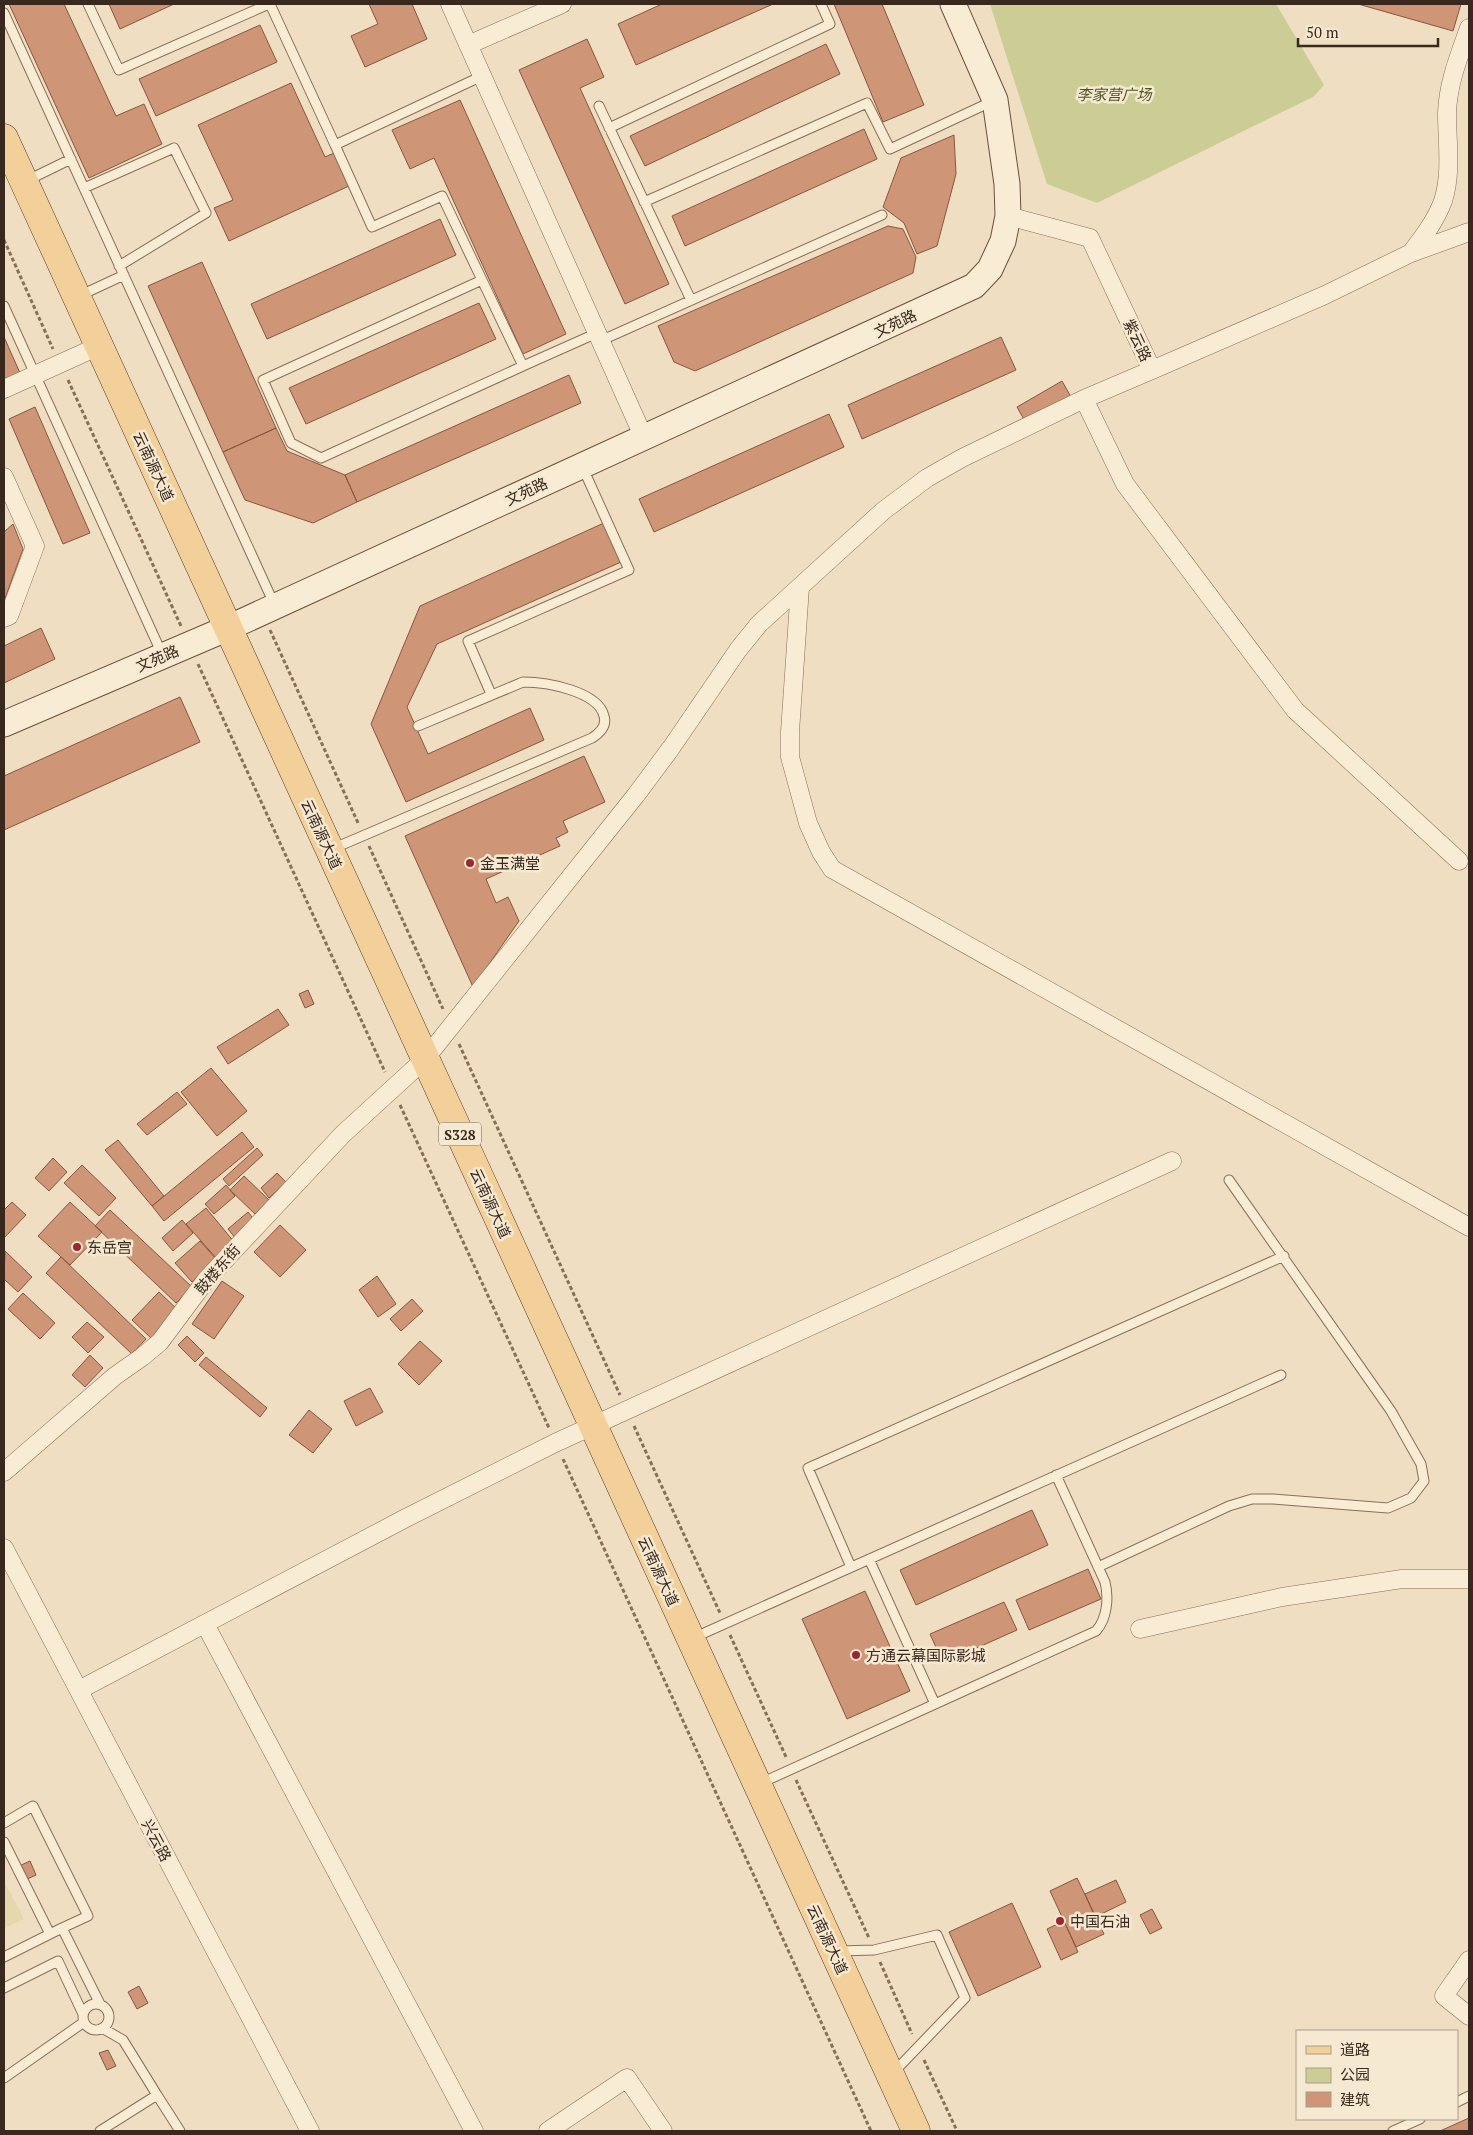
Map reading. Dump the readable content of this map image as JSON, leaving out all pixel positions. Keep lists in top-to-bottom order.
{
  "streets": {
    "main road": ["云南源大道", "S328"],
    "street": [
      "文苑路",
      "紫云路",
      "鼓楼东街",
      "兴云路"
    ]
  },
  "crossings": [
    ["文苑路", "紫云路"],
    ["文苑路", "云南源大道"],
    ["紫云路", "鼓楼东街"],
    ["云南源大道", "鼓楼东街"]
  ],
  "parks": ["李家营广场"],
  "places": [
    "金玉满堂",
    "东岳宫",
    "方通云幕国际影城",
    "中国石油"
  ],
  "legend": ["道路", "公园", "建筑"],
  "scale_bar": "50 m"
}
